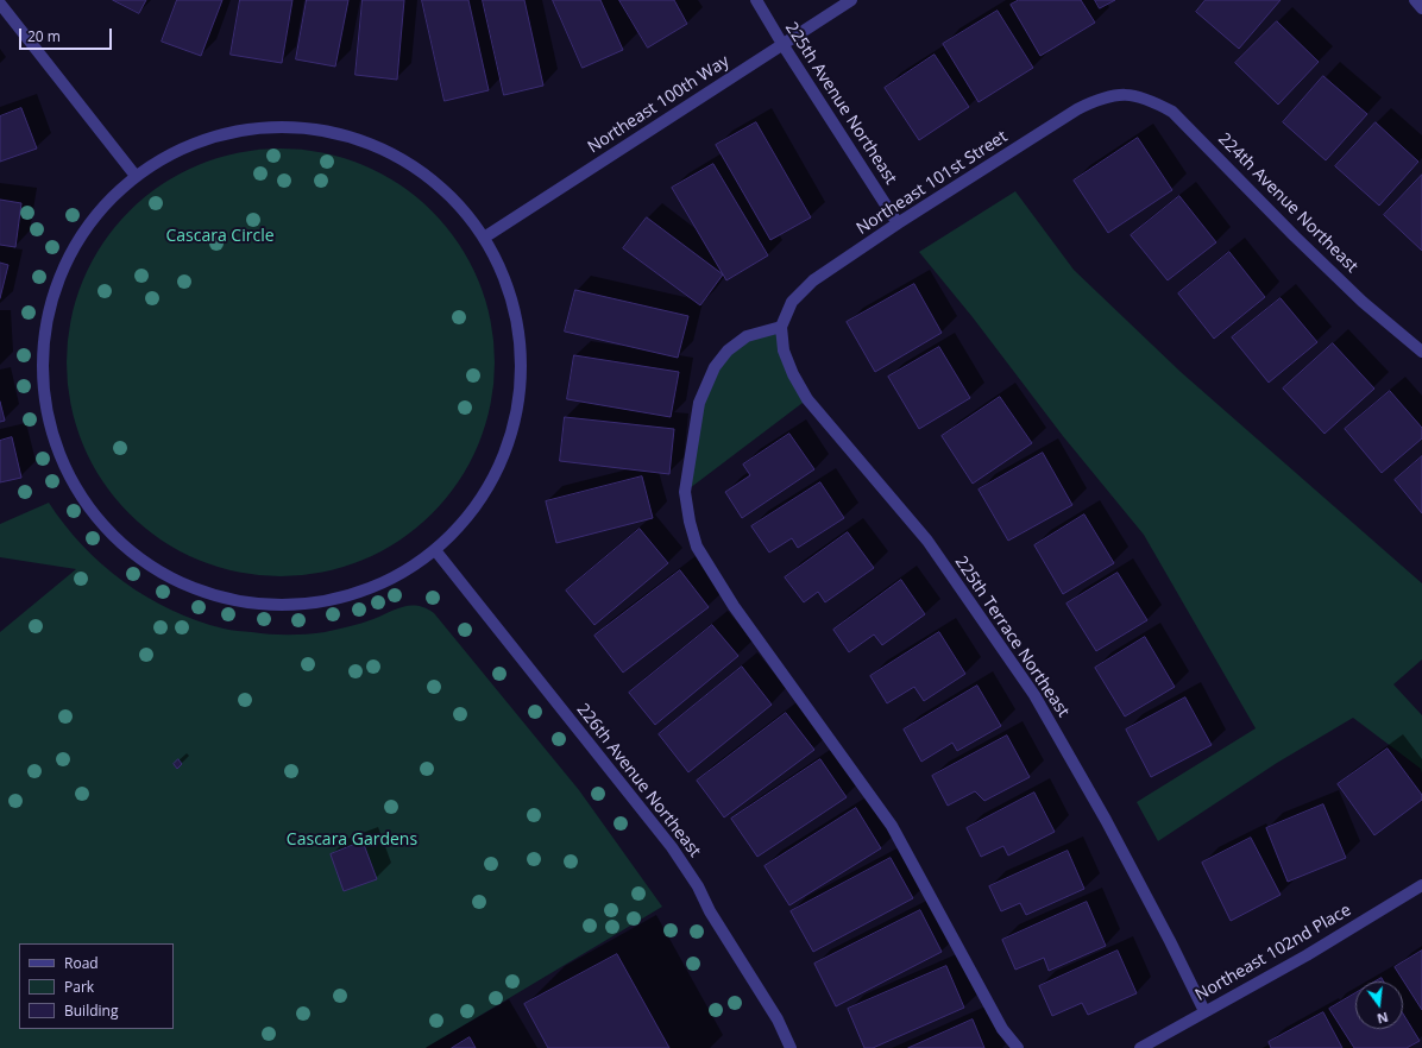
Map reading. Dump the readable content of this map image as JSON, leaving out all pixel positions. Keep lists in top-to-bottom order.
{
  "streets": {
    "street": [
      "225th Avenue Northeast",
      "Northeast 100th Way",
      "Northeast 101st Street",
      "224th Avenue Northeast",
      "225th Terrace Northeast",
      "226th Avenue Northeast",
      "Northeast 102nd Place"
    ]
  },
  "crossings": [
    ["225th Avenue Northeast", "Northeast 100th Way"],
    ["225th Avenue Northeast", "Northeast 101st Street"],
    ["Northeast 101st Street", "224th Avenue Northeast"],
    ["Northeast 101st Street", "225th Terrace Northeast"],
    ["225th Terrace Northeast", "Northeast 102nd Place"]
  ],
  "parks": ["Cascara Circle", "Cascara Gardens"],
  "legend": ["Road", "Park", "Building"],
  "scale_bar": "20 m",
  "north": "bottom"
}
